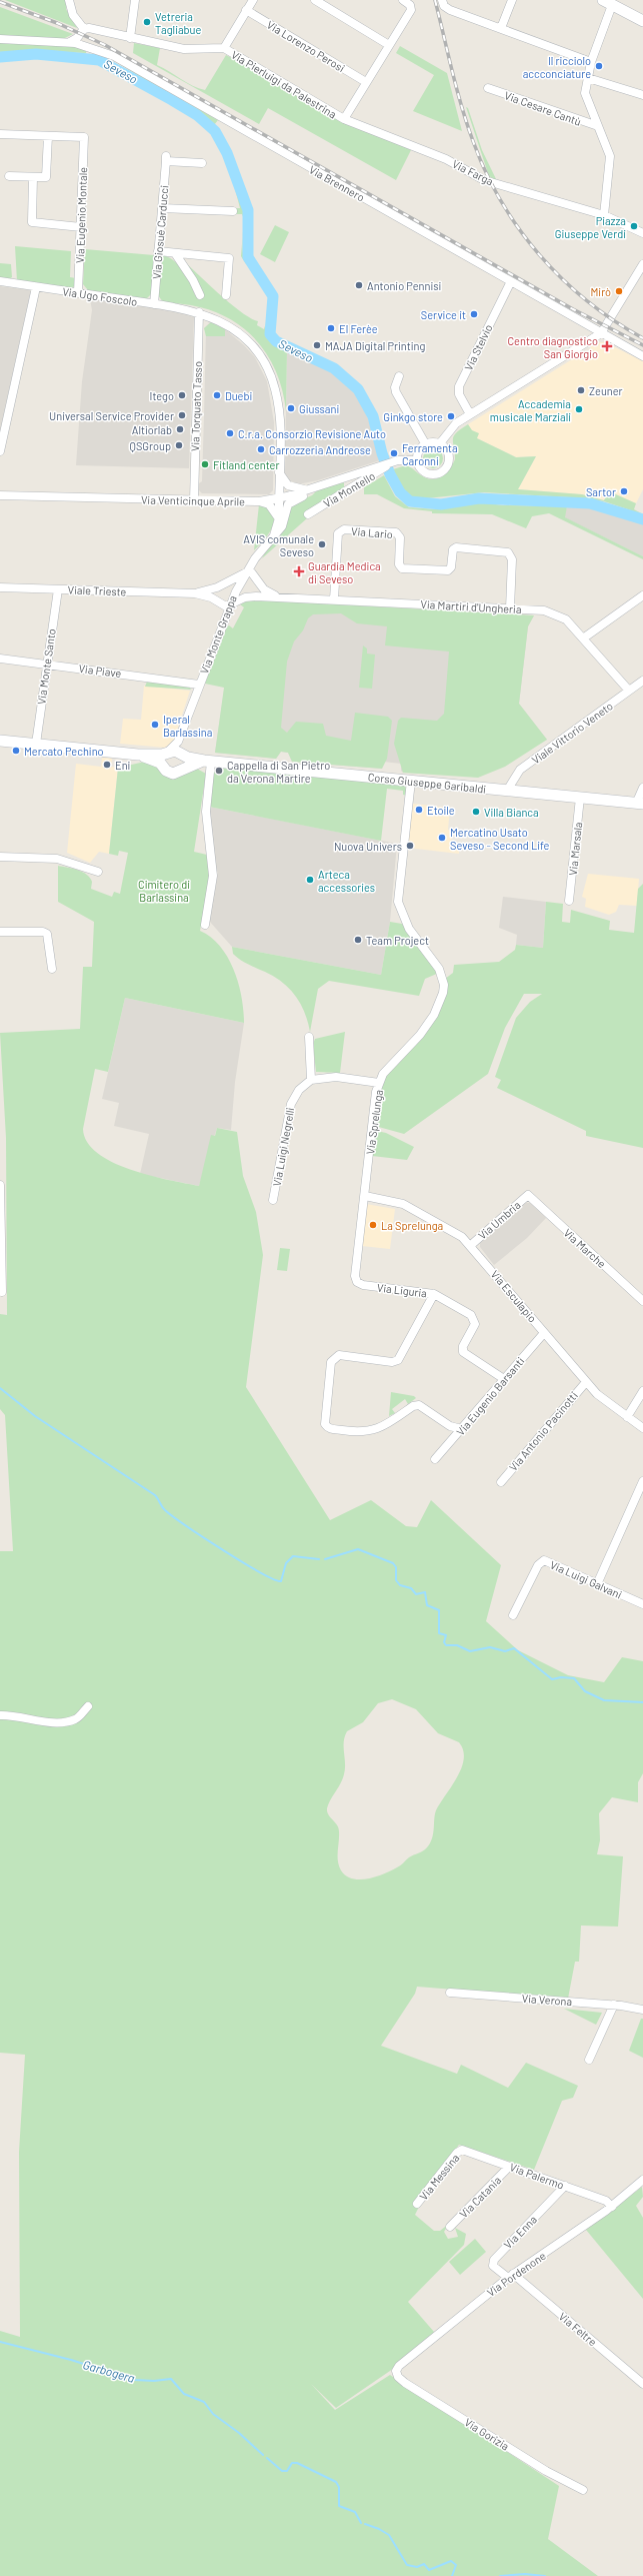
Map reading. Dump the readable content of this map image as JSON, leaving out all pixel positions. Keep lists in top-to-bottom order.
{
  "streets": {
    "main road": ["Corso Giuseppe Garibaldi"],
    "street": [
      "Via Lorenzo Perosi",
      "Via Pierluigi da Palestrina",
      "Via Cesare Cantù",
      "Via Farga",
      "Via Brennero",
      "Via Eugenio Montale",
      "Via Giosuè Carducci",
      "Via Ugo Foscolo",
      "Via Stelvio",
      "Via Torquato Tasso",
      "Via Montello",
      "Via Venticinque Aprile",
      "Via Lario",
      "Viale Trieste",
      "Via Martiri d'Ungheria",
      "Via Monte Grappa",
      "Via Monte Santo",
      "Via Piave",
      "Viale Vittorio Veneto",
      "Via Marsala",
      "Via Sprelunga",
      "Via Luigi Negrelli",
      "Via Umbria",
      "Via Marche",
      "Via Liguria",
      "Via Esculapio",
      "Via Eugenio Barsanti",
      "Via Antonio Pacinotti",
      "Via Luigi Galvani",
      "Via Verona",
      "Via Palermo",
      "Via Messina",
      "Via Catania",
      "Via Enna",
      "Via Pordenone",
      "Via Feltre",
      "Via Gorizia"
    ]
  },
  "crossings": [
    ["Via Pierluigi da Palestrina", "Via Farga"],
    ["Via Brennero", "Via Stelvio"],
    ["Via Eugenio Montale", "Via Ugo Foscolo"],
    ["Via Giosuè Carducci", "Via Ugo Foscolo"],
    ["Via Ugo Foscolo", "Via Torquato Tasso"],
    ["Via Ugo Foscolo", "Via Venticinque Aprile"],
    ["Via Ugo Foscolo", "Via Monte Grappa"],
    ["Via Torquato Tasso", "Via Venticinque Aprile"],
    ["Via Montello", "Via Venticinque Aprile"],
    ["Via Lario", "Via Martiri d'Ungheria"],
    ["Viale Trieste", "Via Martiri d'Ungheria"],
    ["Viale Trieste", "Via Monte Grappa"],
    ["Viale Trieste", "Via Monte Santo"],
    ["Via Martiri d'Ungheria", "Via Monte Grappa"],
    ["Via Martiri d'Ungheria", "Viale Vittorio Veneto"],
    ["Via Monte Grappa", "Via Piave"],
    ["Via Monte Grappa", "Corso Giuseppe Garibaldi"],
    ["Via Monte Santo", "Via Piave"],
    ["Viale Vittorio Veneto", "Corso Giuseppe Garibaldi"],
    ["Corso Giuseppe Garibaldi", "Via Marsala"],
    ["Corso Giuseppe Garibaldi", "Via Sprelunga"],
    ["Via Sprelunga", "Via Liguria"],
    ["Via Sprelunga", "Via Esculapio"],
    ["Via Umbria", "Via Marche"],
    ["Via Umbria", "Via Esculapio"],
    ["Via Liguria", "Via Eugenio Barsanti"],
    ["Via Esculapio", "Via Eugenio Barsanti"],
    ["Via Esculapio", "Via Antonio Pacinotti"],
    ["Via Palermo", "Via Messina"],
    ["Via Palermo", "Via Catania"],
    ["Via Palermo", "Via Enna"],
    ["Via Palermo", "Via Pordenone"],
    ["Via Enna", "Via Pordenone"],
    ["Via Enna", "Via Feltre"],
    ["Via Pordenone", "Via Feltre"],
    ["Via Pordenone", "Via Gorizia"]
  ],
  "water": ["Seveso", "Garbogera"],
  "parks": ["Cimitero di Barlassina"],
  "places": {
    "other": [
      "Vetreria Tagliabue",
      "Il ricciolo accconciature",
      "Piazza Giuseppe Verdi",
      "Antonio Pennisi",
      "Mirò",
      "Service it",
      "El Ferèe",
      "MAJA Digital Printing",
      "Zeuner",
      "Itego",
      "Duebi",
      "Giussani",
      "Accademia musicale Marziali",
      "Universal Service Provider",
      "Ginkgo store",
      "Altiorlab",
      "C.r.a. Consorzio Revisione Auto",
      "QSGroup",
      "Carrozzeria Andreose",
      "Ferramenta Caronni",
      "Fitland center",
      "Sartor",
      "AVIS comunale Seveso",
      "Iperal Barlassina",
      "Mercato Pechino",
      "Eni",
      "Cappella di San Pietro da Verona Martire",
      "Etoile",
      "Villa Bianca",
      "Mercatino Usato Seveso - Second Life",
      "Nuova Univers",
      "Arteca accessories",
      "Team Project",
      "La Sprelunga"
    ],
    "health": ["Centro diagnostico San Giorgio", "Guardia Medica di Seveso"]
  }
}
